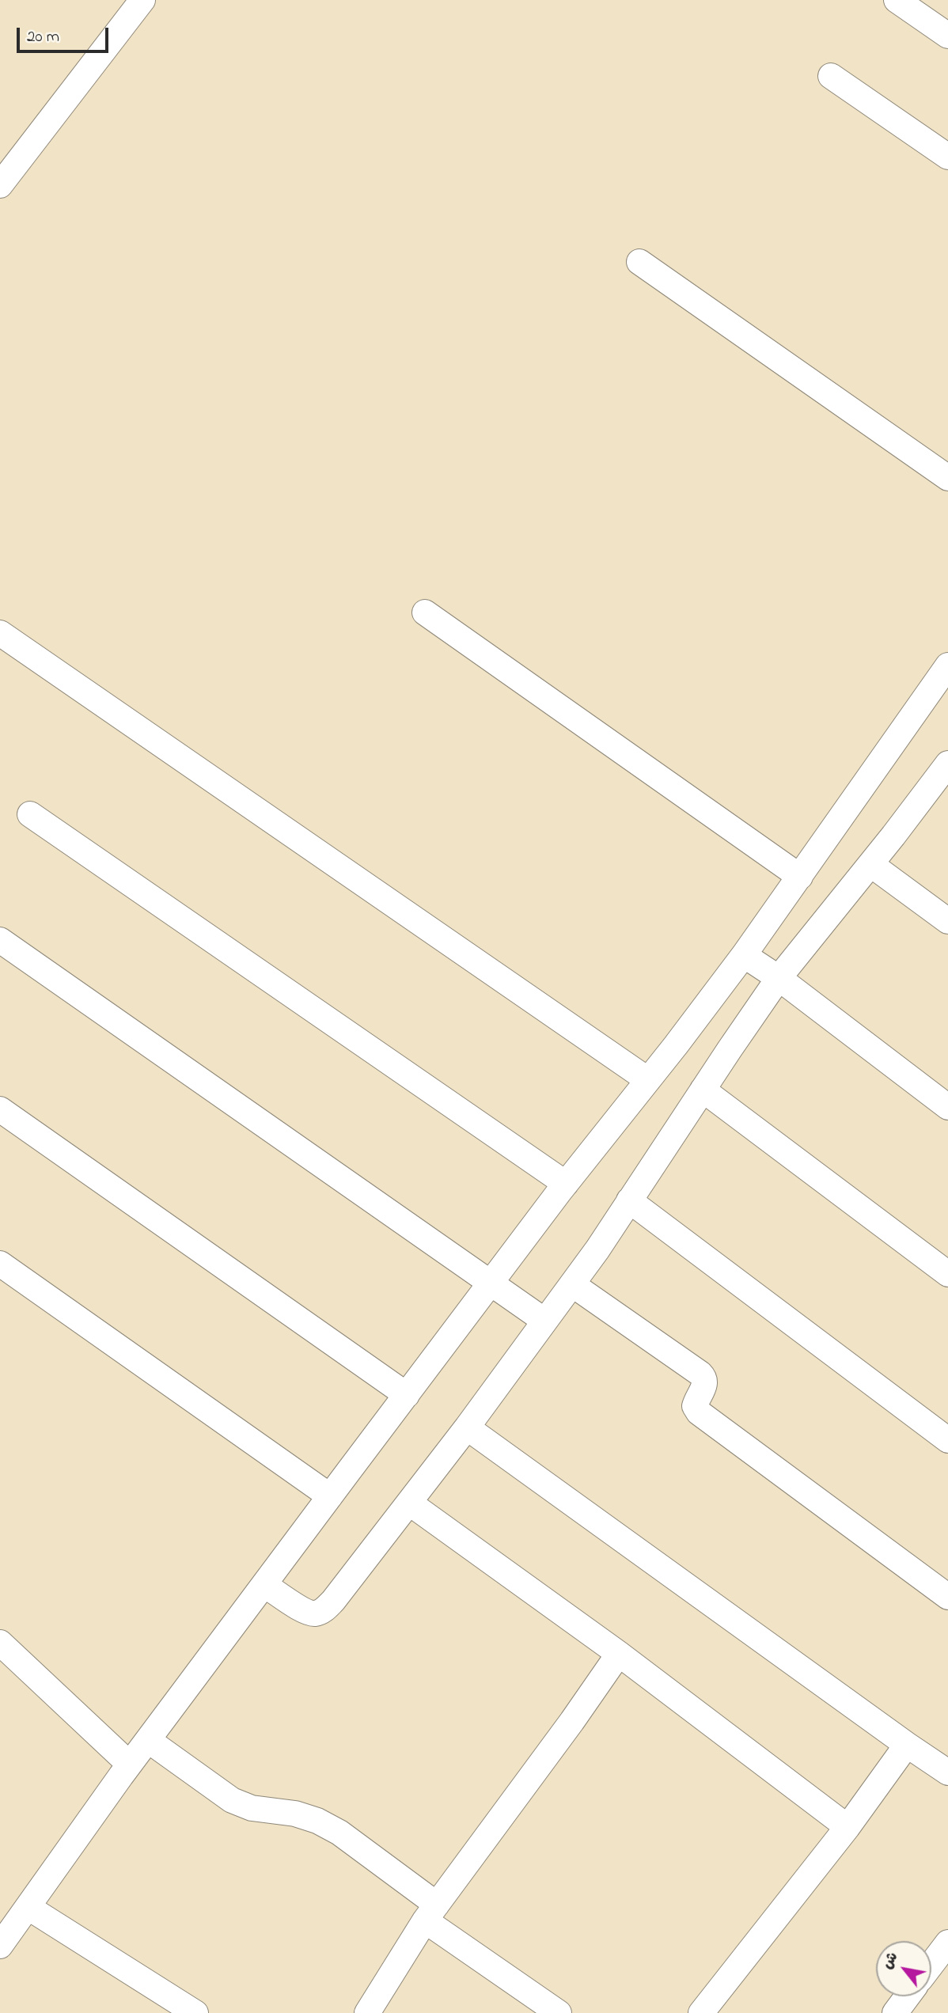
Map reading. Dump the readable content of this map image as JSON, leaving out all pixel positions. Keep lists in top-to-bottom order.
{
  "scale_bar": "20 m",
  "north": "top left"
}
